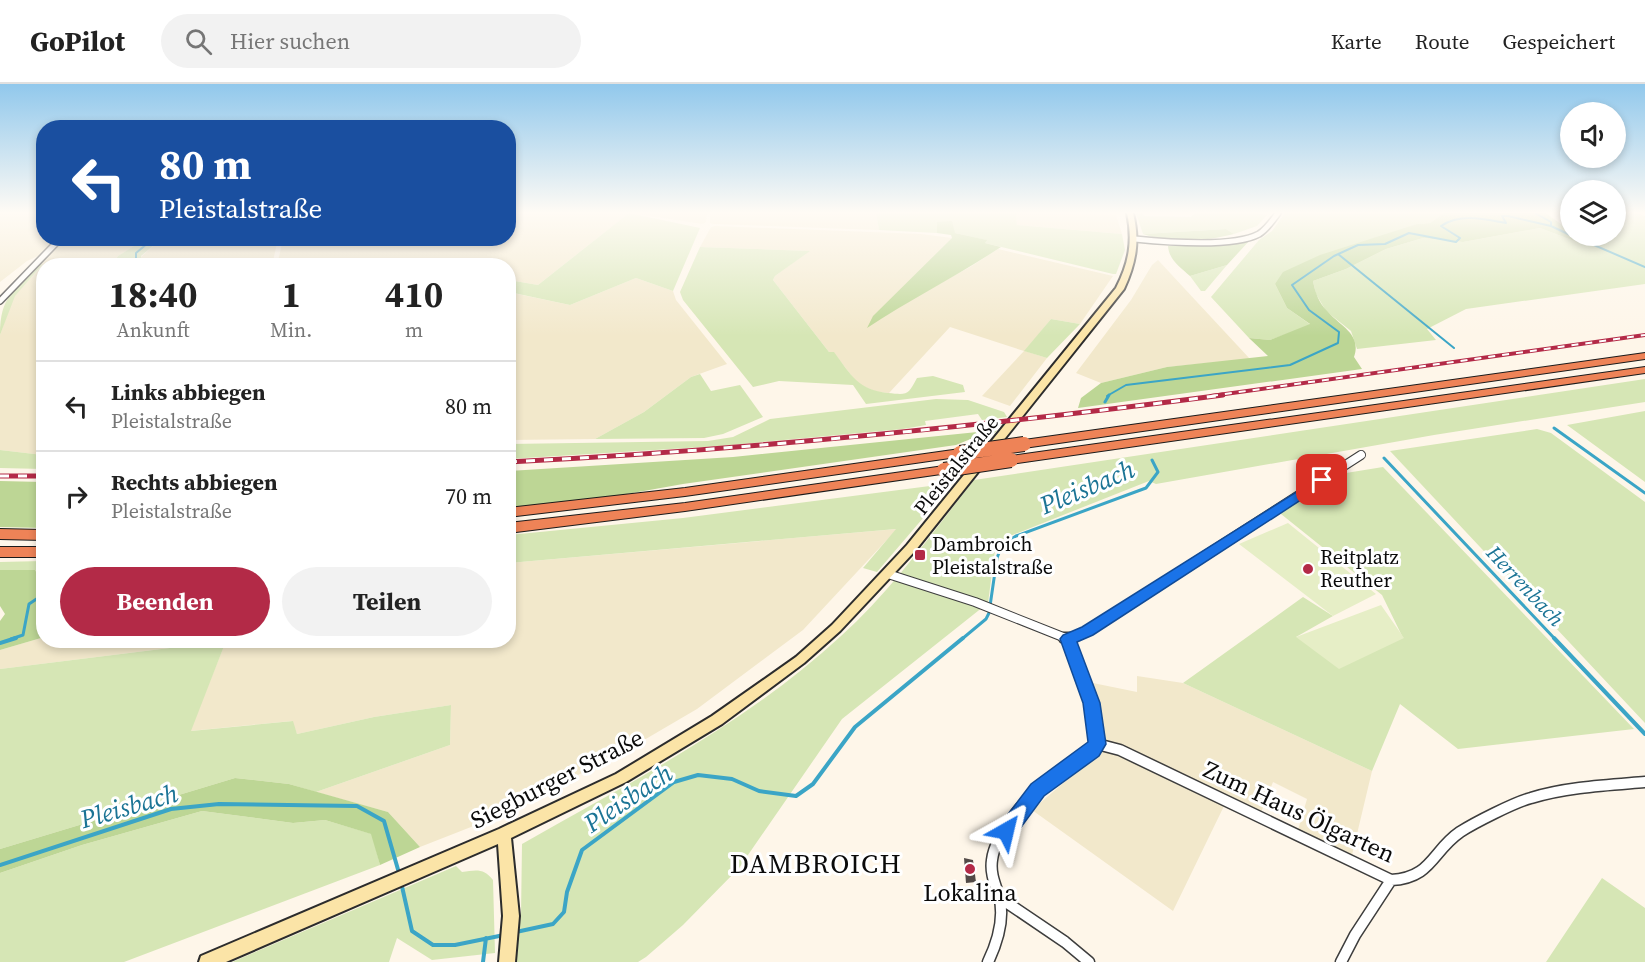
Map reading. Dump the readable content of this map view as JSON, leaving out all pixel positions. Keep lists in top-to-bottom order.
{
  "streets": {
    "main road": ["Pleistalstraße", "Siegburger Straße"],
    "street": ["Zum Haus Ölgarten"]
  },
  "crossings": [
    ["Pleistalstraße", "Siegburger Straße"]
  ],
  "districts": ["DAMBROICH"],
  "water": ["Pleisbach", "Herrenbach"],
  "places": {
    "transit": ["Dambroich Pleistalstraße"],
    "other": ["Reitplatz Reuther", "Lokalina"]
  },
  "page": {
    "header": "GoPilot",
    "search": "Hier suchen",
    "nav": ["Karte", "Route", "Gespeichert"],
    "turn": ["80 m", "Pleistalstraße"],
    "eta": [
      "18:40",
      "Ankunft",
      "1",
      "Min.",
      "410",
      "m"
    ],
    "list": [
      {
        "name": "Links abbiegen",
        "note": "Pleistalstraße",
        "value": "80 m"
      },
      {
        "name": "Rechts abbiegen",
        "note": "Pleistalstraße",
        "value": "70 m"
      }
    ],
    "buttons": ["Beenden", "Teilen"]
  }
}
